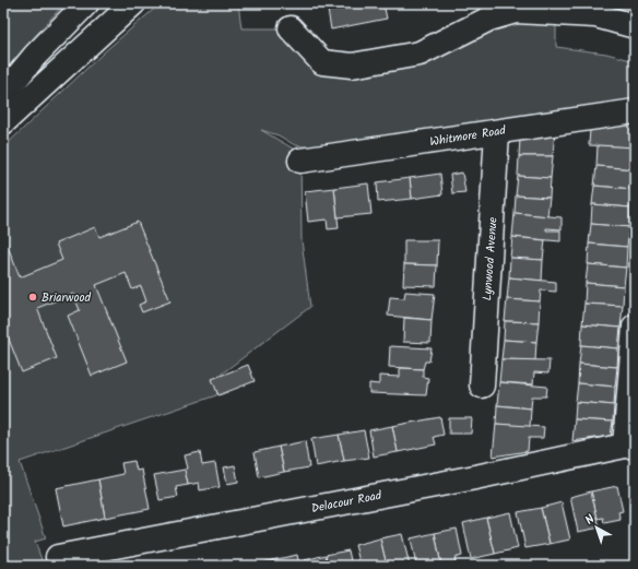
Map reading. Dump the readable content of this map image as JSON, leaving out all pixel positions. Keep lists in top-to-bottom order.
{
  "streets": {
    "street": ["Whitmore Road", "Lynwood Avenue", "Delacour Road"]
  },
  "crossings": [
    ["Whitmore Road", "Lynwood Avenue"]
  ],
  "places": ["Briarwood"],
  "north": "top left"
}
